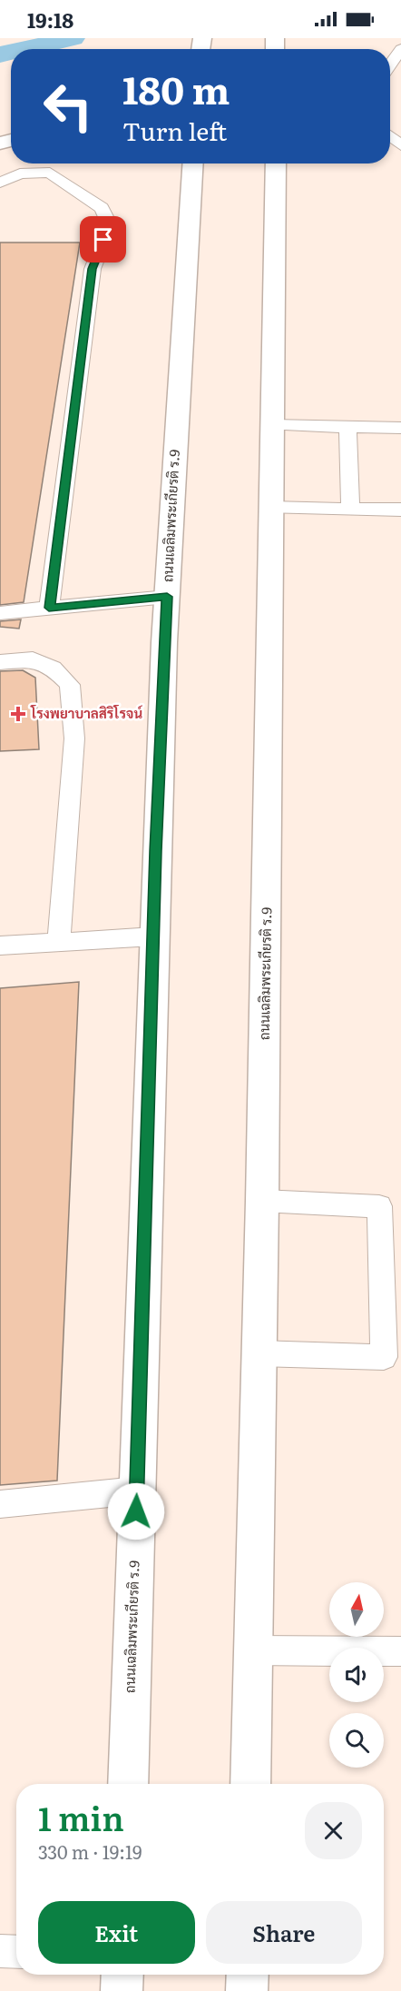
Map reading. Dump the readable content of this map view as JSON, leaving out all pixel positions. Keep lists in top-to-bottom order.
{
  "streets": {
    "main road": ["ถนนเฉลิมพระเกียรติ ร.9"]
  },
  "places": {
    "health": ["โรงพยาบาลสิริโรจน์"]
  },
  "north": "top",
  "page": {
    "status": "19:18",
    "turn": ["180 m", "Turn left"],
    "heading": ["1 min", "330 m · 19:19"],
    "buttons": ["Exit", "Share"]
  }
}
